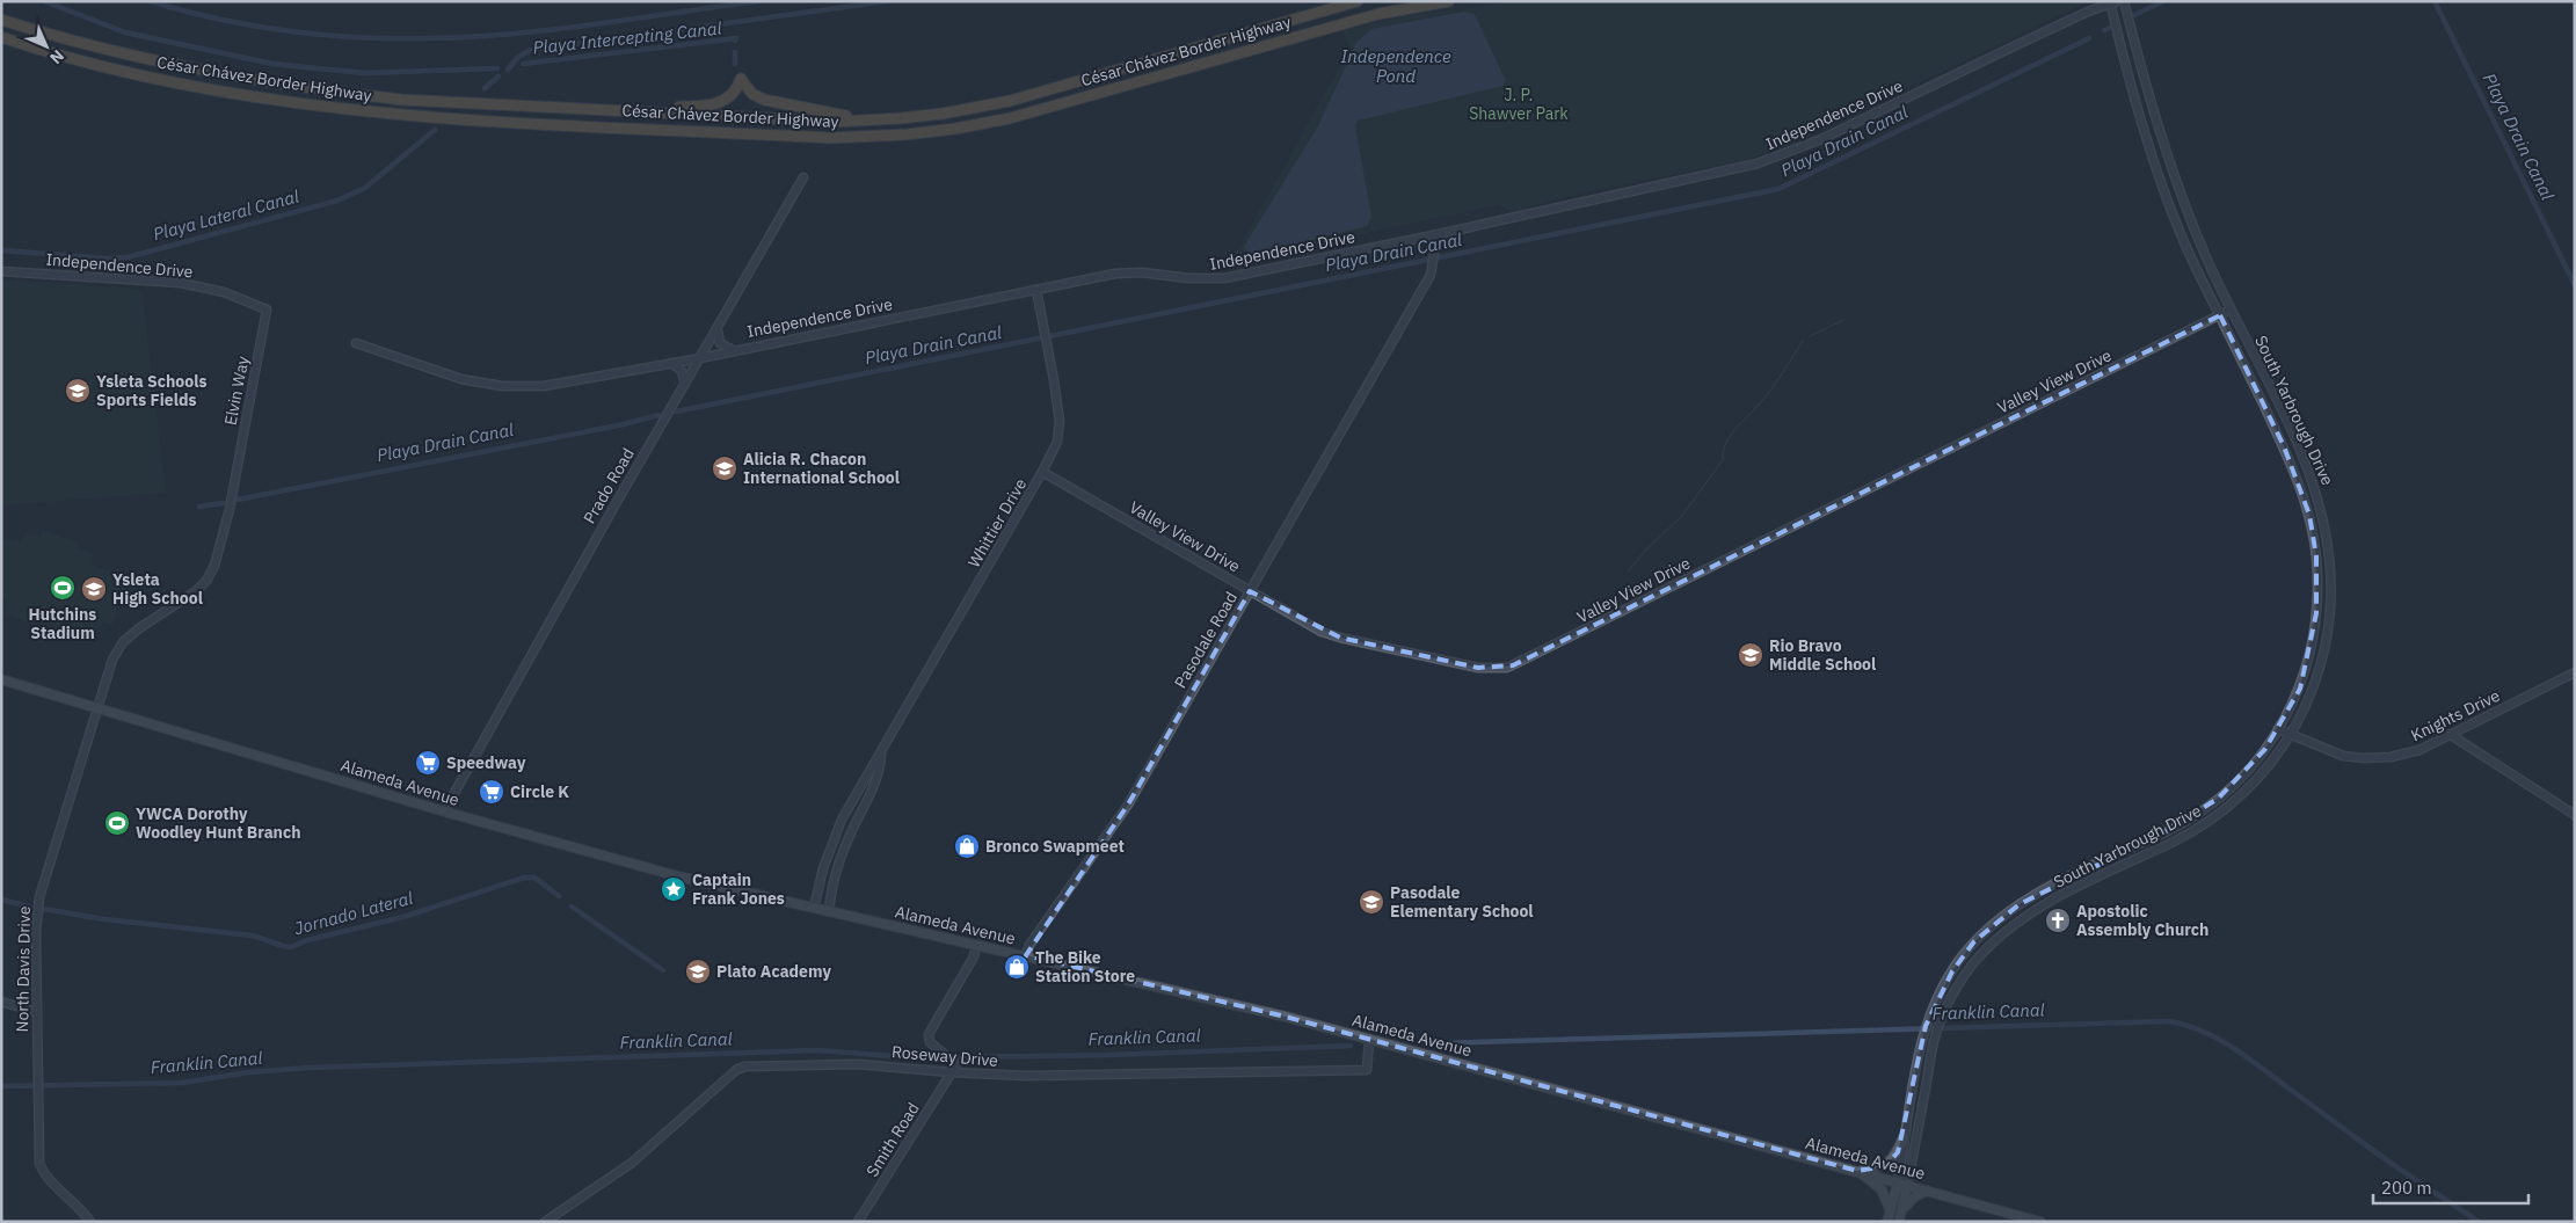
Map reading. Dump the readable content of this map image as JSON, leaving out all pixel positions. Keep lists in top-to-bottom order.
{
  "streets": {
    "highway": ["César Chávez Border Highway"],
    "main road": ["Alameda Avenue"],
    "street": [
      "Independence Drive",
      "Valley View Drive",
      "Elvin Way",
      "South Yarbrough Drive",
      "Prado Road",
      "Whittier Drive",
      "Pasodale Road",
      "Knights Drive",
      "North Davis Drive",
      "Roseway Drive",
      "Smith Road"
    ]
  },
  "crossings": [
    ["Independence Drive", "Elvin Way"],
    ["Independence Drive", "South Yarbrough Drive"],
    ["Independence Drive", "Prado Road"],
    ["Independence Drive", "Whittier Drive"],
    ["Independence Drive", "Pasodale Road"],
    ["Valley View Drive", "South Yarbrough Drive"],
    ["Valley View Drive", "Whittier Drive"],
    ["Valley View Drive", "Pasodale Road"],
    ["Elvin Way", "North Davis Drive"],
    ["South Yarbrough Drive", "Knights Drive"],
    ["South Yarbrough Drive", "Alameda Avenue"],
    ["Prado Road", "Alameda Avenue"],
    ["Whittier Drive", "Alameda Avenue"],
    ["Pasodale Road", "Alameda Avenue"],
    ["Alameda Avenue", "North Davis Drive"],
    ["Alameda Avenue", "Roseway Drive"],
    ["Roseway Drive", "Smith Road"]
  ],
  "water": [
    "Playa Intercepting Canal",
    "Independence Pond",
    "Playa Drain Canal",
    "Playa Lateral Canal",
    "Jornado Lateral",
    "Franklin Canal"
  ],
  "parks": ["J. P. Shawver Park"],
  "places": {
    "school or university": [
      "Ysleta Schools Sports Fields",
      "Alicia R. Chacon International School",
      "Ysleta High School",
      "Rio Bravo Middle School",
      "Pasodale Elementary School",
      "Plato Academy"
    ],
    "sports": ["Hutchins Stadium", "YWCA Dorothy Woodley Hunt Branch"],
    "supermarket": ["Speedway", "Circle K"],
    "shop": ["Bronco Swapmeet", "The Bike Station Store"],
    "place": ["Captain Frank Jones"],
    "church": ["Apostolic Assembly Church"]
  },
  "scale_bar": "200 m",
  "north": "bottom right"
}
